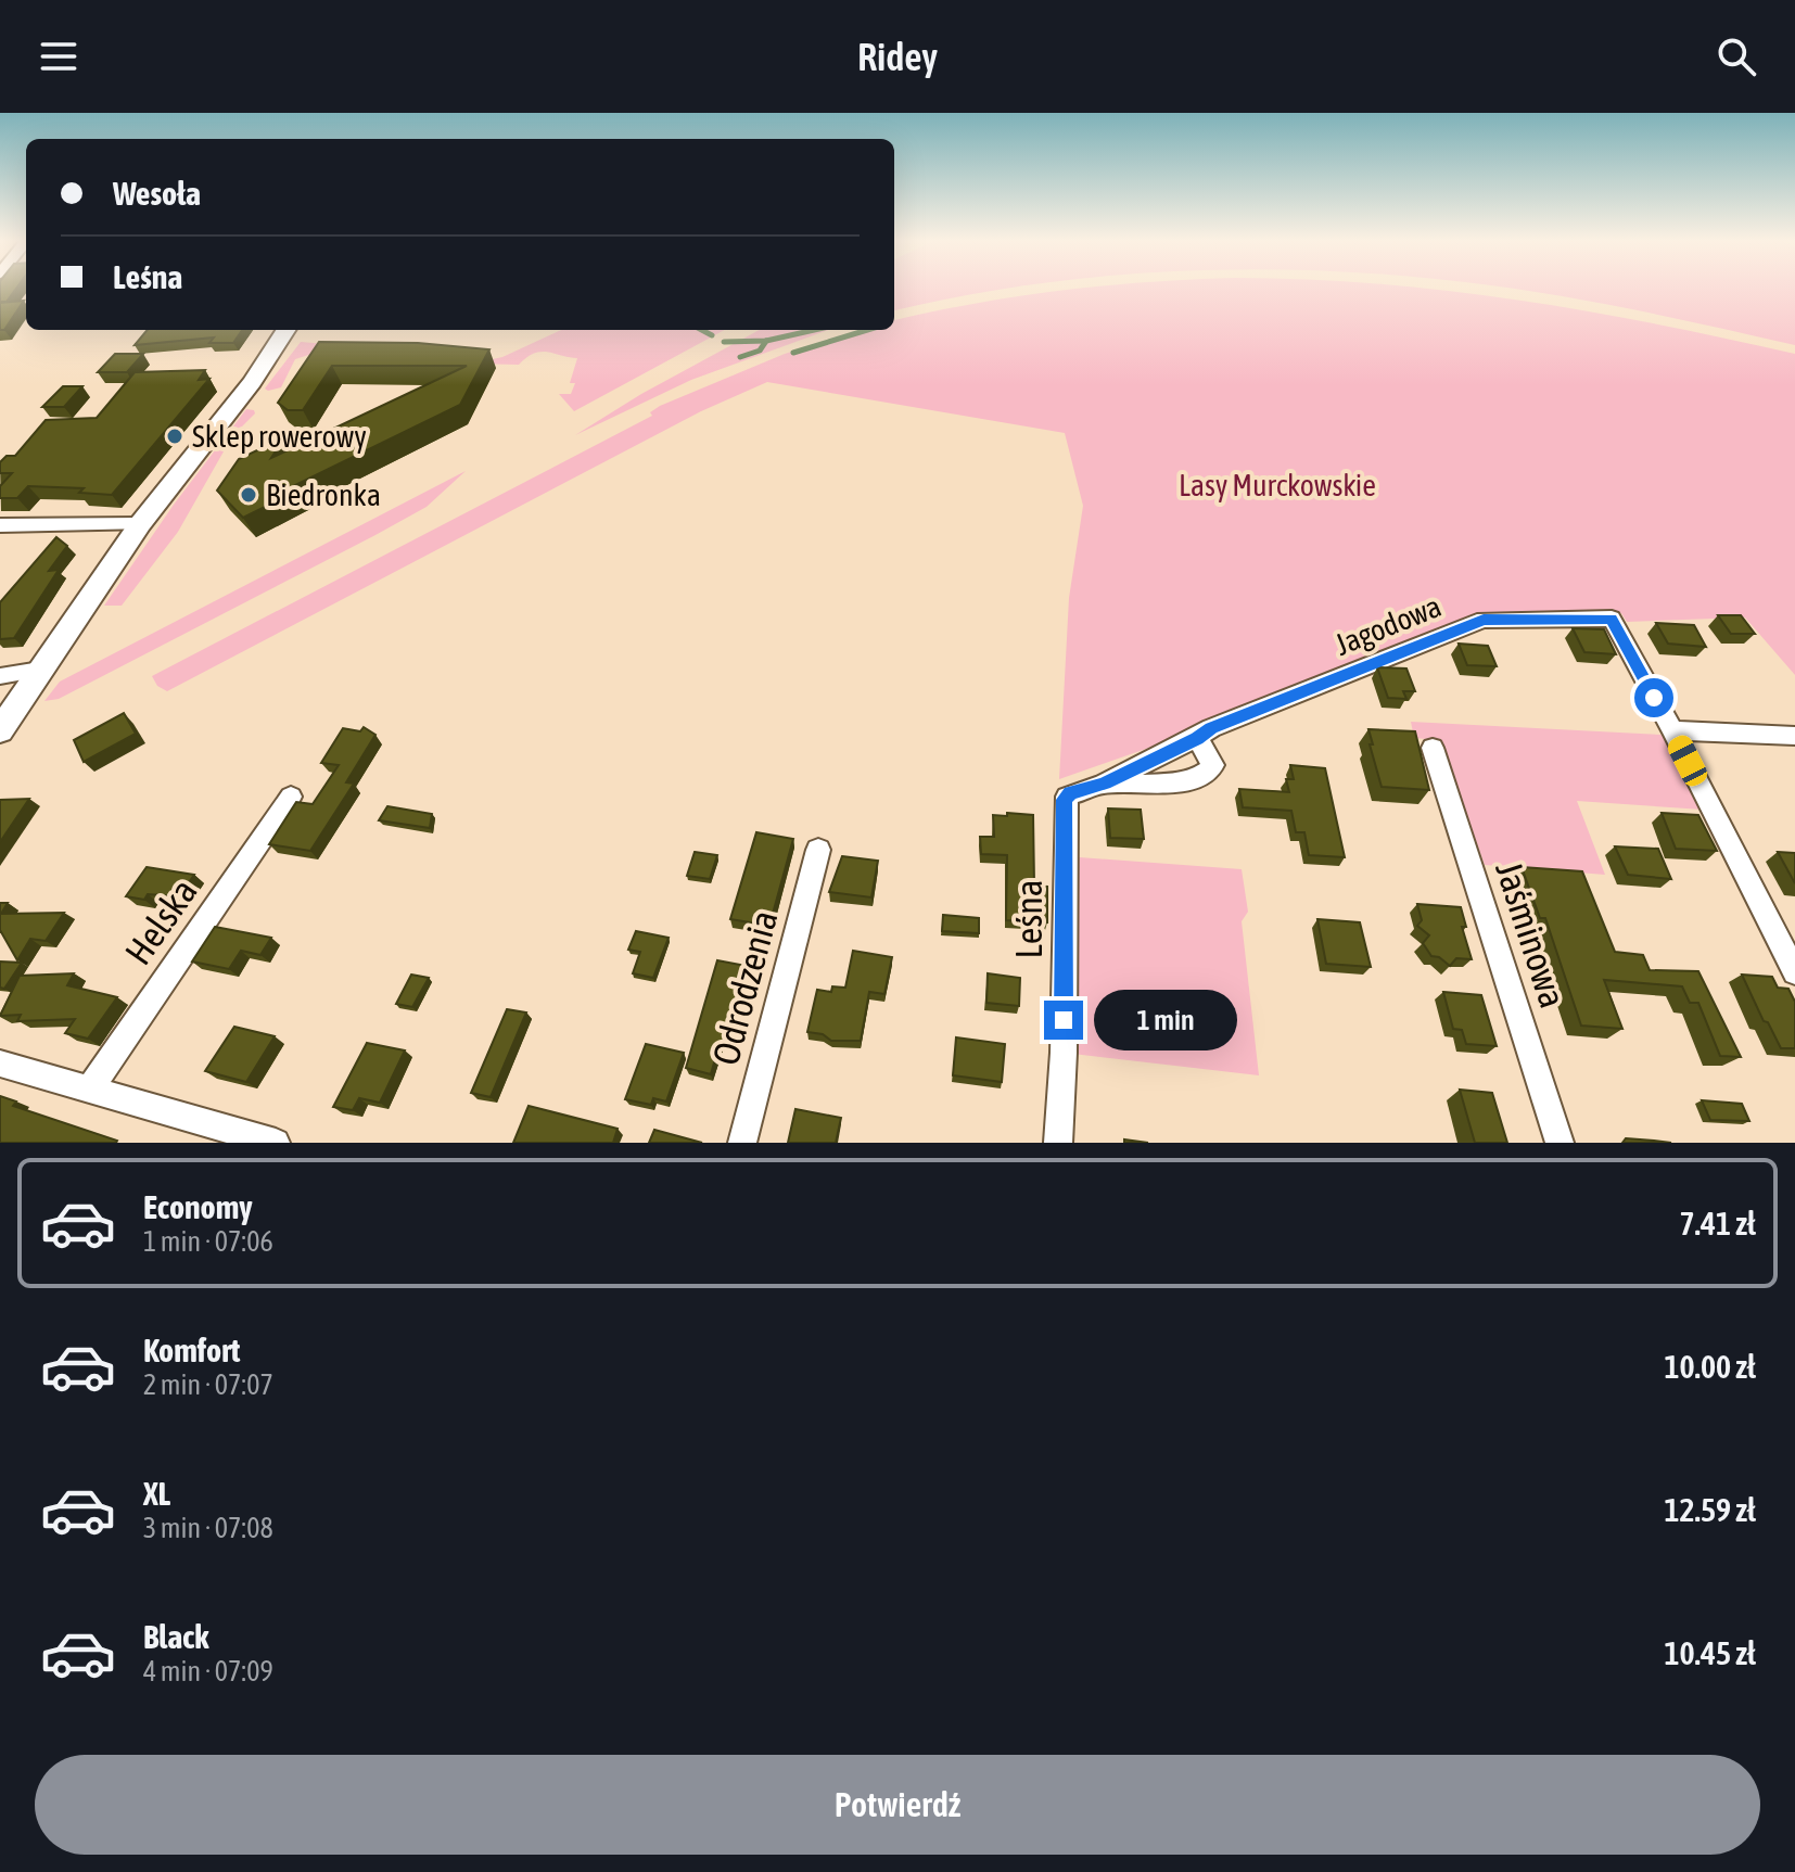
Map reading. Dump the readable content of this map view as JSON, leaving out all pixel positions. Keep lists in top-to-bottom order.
{
  "streets": {
    "street": [
      "Jagodowa",
      "Leśna",
      "Helska",
      "Jaśminowa",
      "Odrodzenia"
    ]
  },
  "crossings": [
    ["Jagodowa", "Leśna"]
  ],
  "parks": ["Lasy Murckowskie"],
  "places": ["Sklep rowerowy", "Biedronka"],
  "page": {
    "header": "Ridey",
    "banner": ["Wesoła", "Leśna"],
    "bubble": "1 min",
    "list": [
      {
        "name": "Economy",
        "note": "1 min · 07:06",
        "value": "7.41 zł"
      },
      {
        "name": "Komfort",
        "note": "2 min · 07:07",
        "value": "10.00 zł"
      },
      {
        "name": "XL",
        "note": "3 min · 07:08",
        "value": "12.59 zł"
      },
      {
        "name": "Black",
        "note": "4 min · 07:09",
        "value": "10.45 zł"
      }
    ],
    "buttons": "Potwierdź"
  }
}
